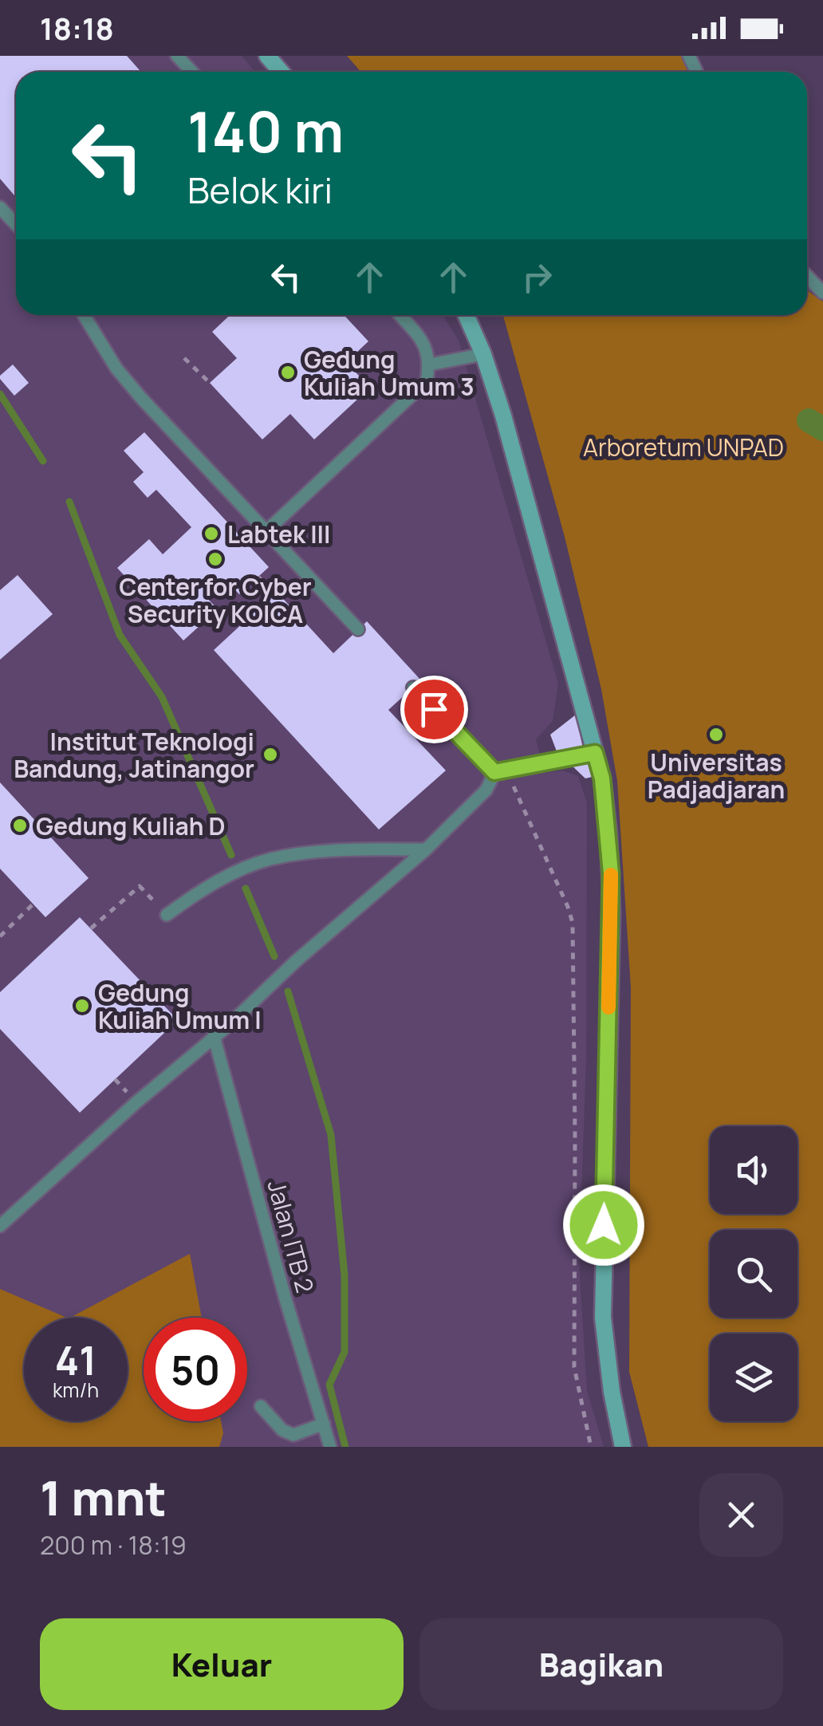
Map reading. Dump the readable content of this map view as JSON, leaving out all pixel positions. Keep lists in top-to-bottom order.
{
  "streets": {
    "lane": ["Jalan ITB 2"]
  },
  "parks": ["Arboretum UNPAD"],
  "places": [
    "Gedung Kuliah Umum 3",
    "Labtek III",
    "Center for Cyber Security KOICA",
    "Universitas Padjadjaran",
    "Institut Teknologi Bandung, Jatinangor",
    "Gedung Kuliah D",
    "Gedung Kuliah Umum I"
  ],
  "page": {
    "status": "18:18",
    "turn": ["140 m", "Belok kiri"],
    "speed": "41 km/h",
    "limit": "50",
    "heading": ["1 mnt", "200 m · 18:19"],
    "buttons": ["Keluar", "Bagikan"]
  }
}
